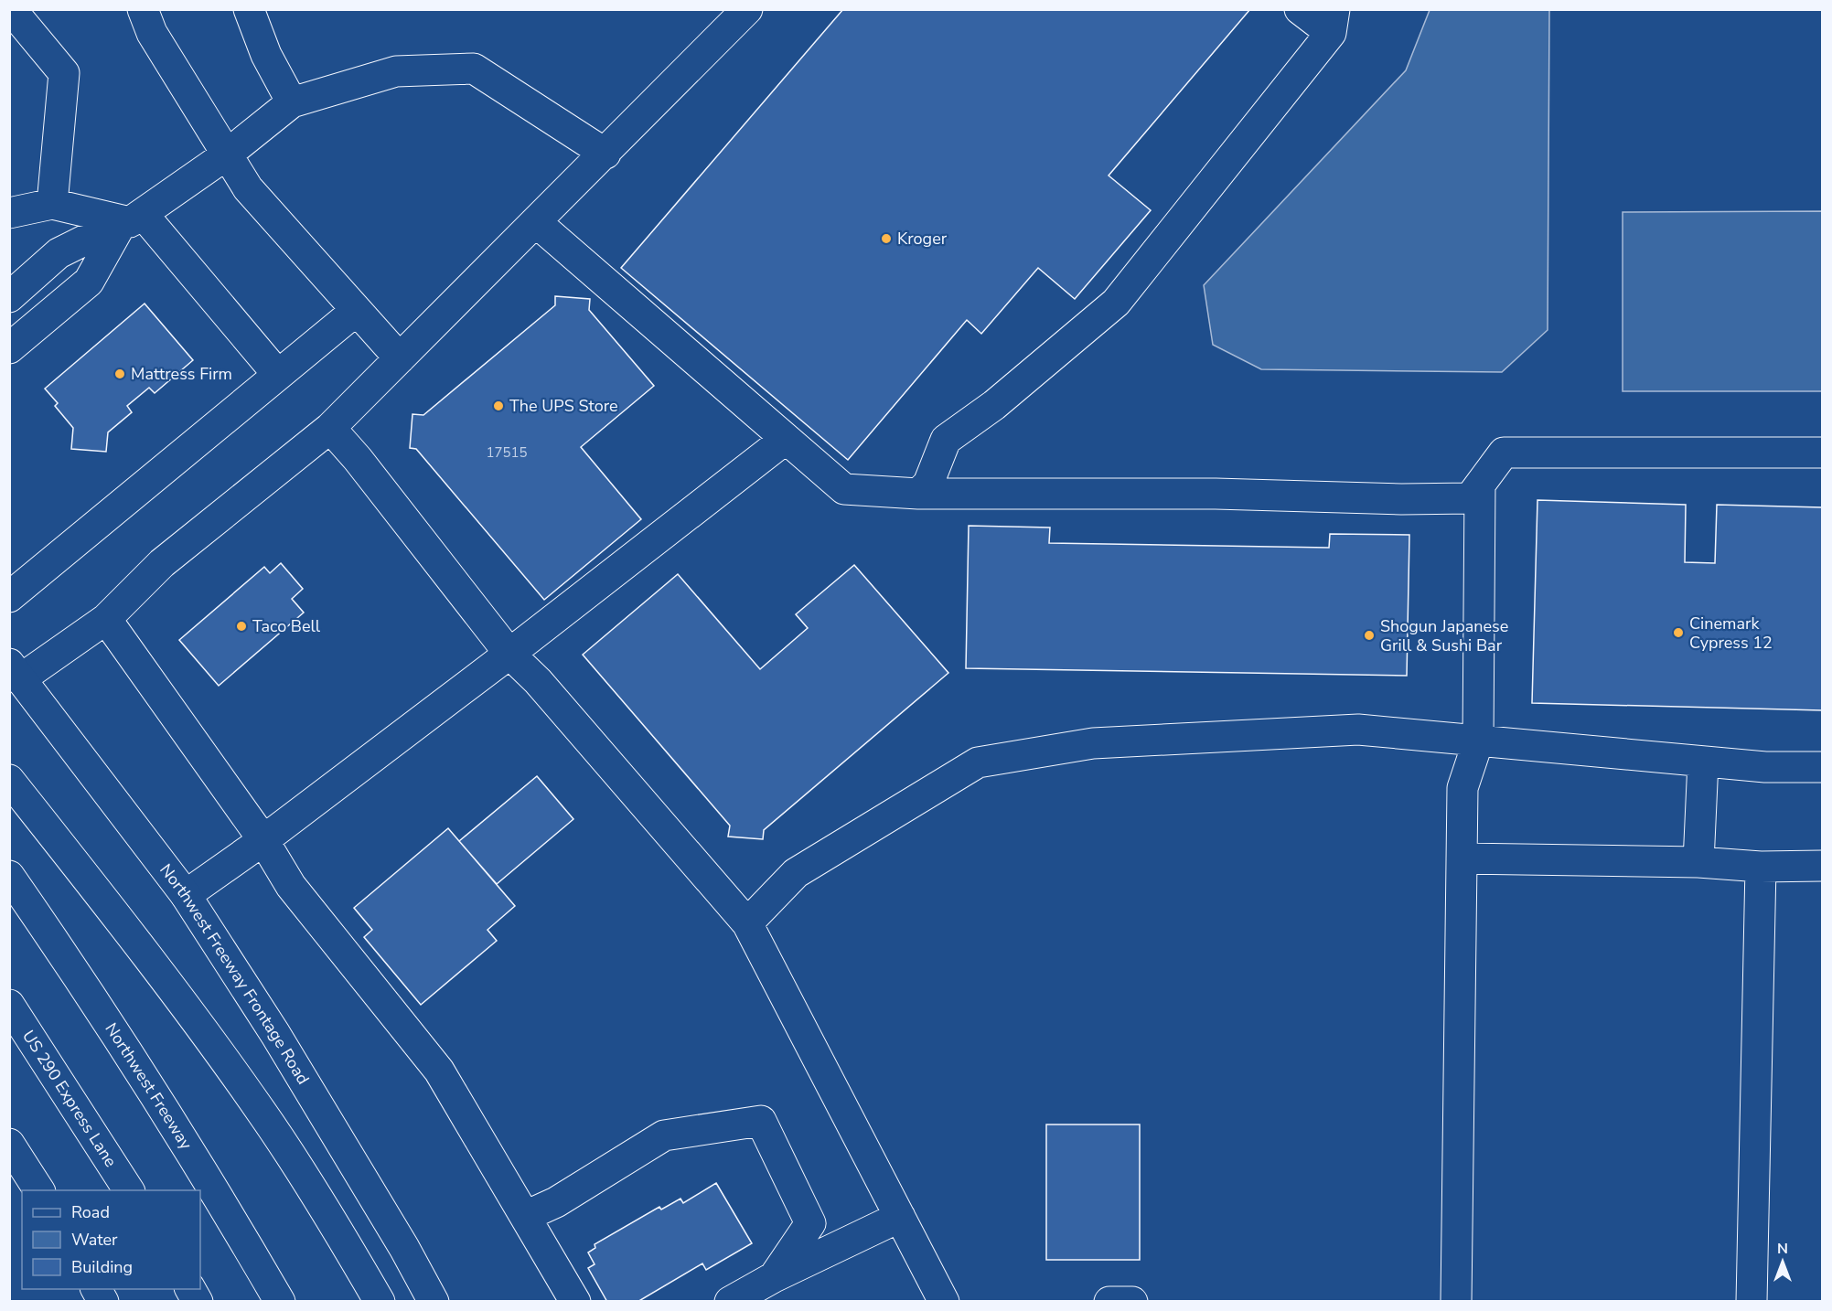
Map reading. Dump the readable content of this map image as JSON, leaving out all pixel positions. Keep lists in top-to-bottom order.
{
  "streets": {
    "main road": ["Northwest Freeway Frontage Road", "Northwest Freeway", "US 290 Express Lane"]
  },
  "places": [
    "Kroger",
    "Mattress Firm",
    "The UPS Store",
    "Taco Bell",
    "Cinemark Cypress 12",
    "Shogun Japanese Grill & Sushi Bar"
  ],
  "house_numbers": ["17515"],
  "legend": ["Road", "Water", "Building"],
  "north": "top"
}
